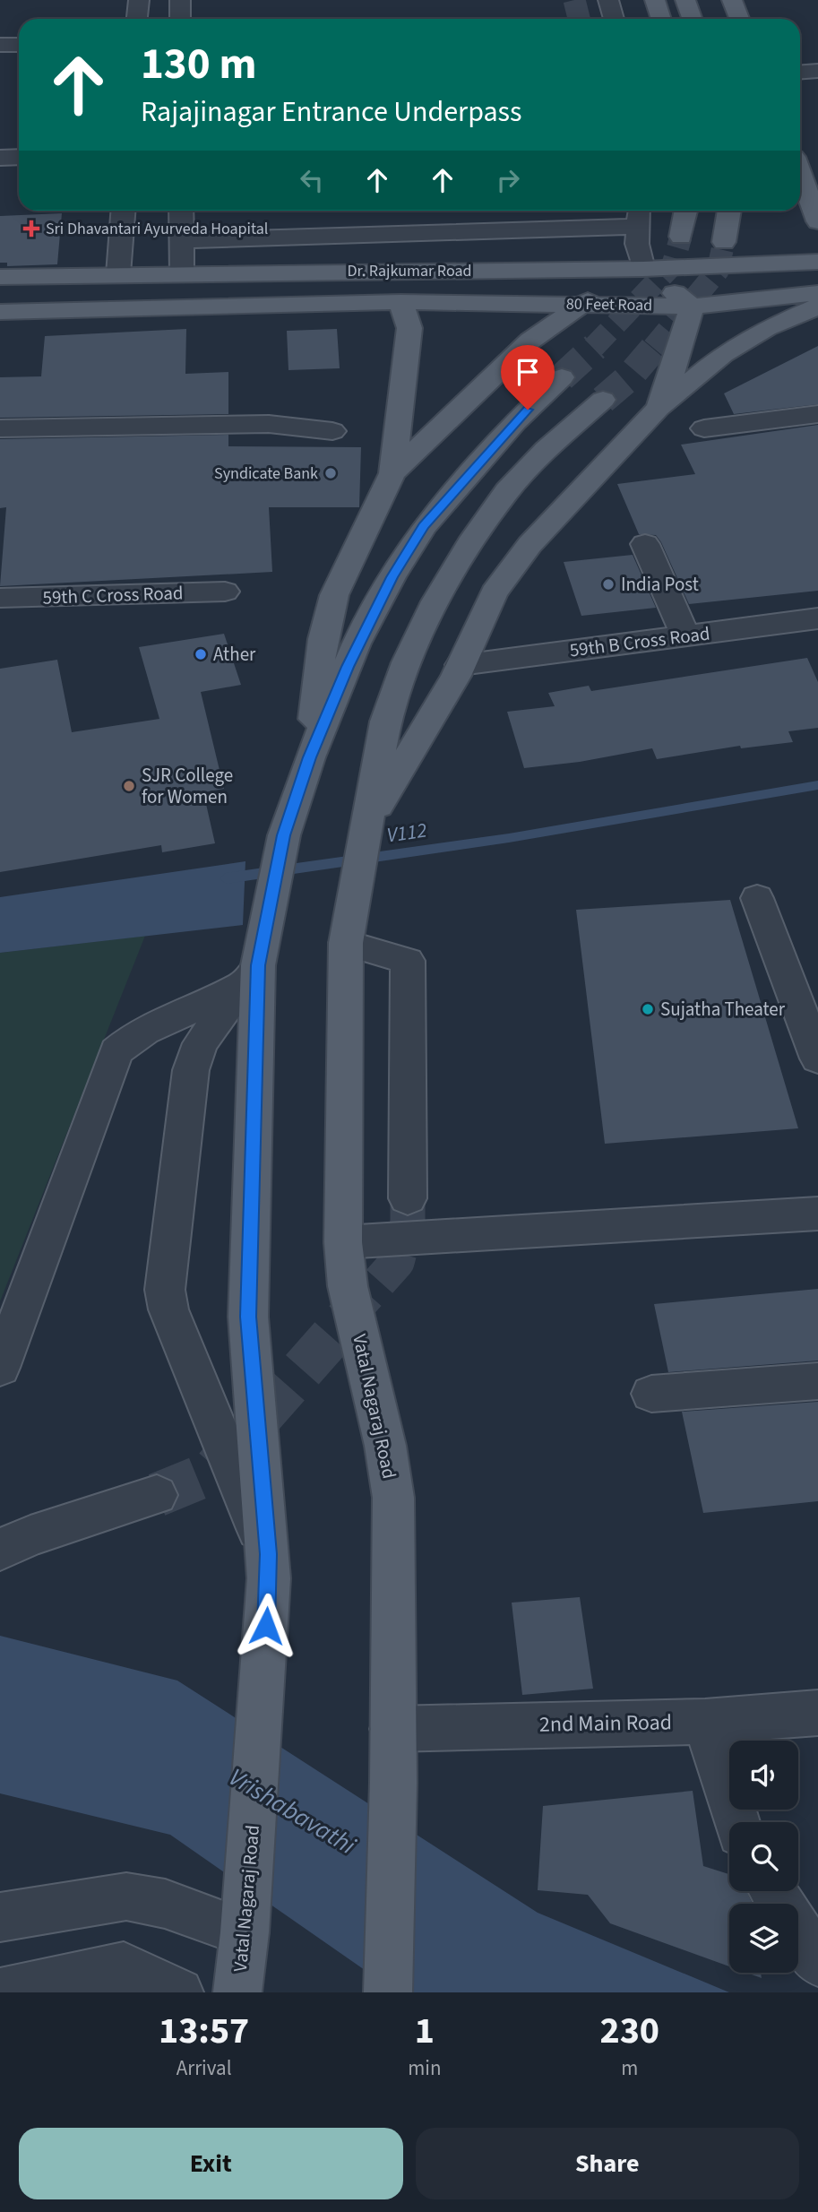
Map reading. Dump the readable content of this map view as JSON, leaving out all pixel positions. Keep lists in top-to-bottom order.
{
  "streets": {
    "main road": ["Dr. Rajkumar Road", "80 Feet Road", "Vatal Nagaraj Road"],
    "street": ["59th C Cross Road", "59th B Cross Road", "2nd Main Road"]
  },
  "crossings": [
    ["Dr. Rajkumar Road", "80 Feet Road"],
    ["Vatal Nagaraj Road", "2nd Main Road"]
  ],
  "water": ["V112", "Vrishabavathi"],
  "places": {
    "health": ["Sri Dhavantari Ayurveda Hoapital"],
    "other": [
      "Syndicate Bank",
      "India Post",
      "Ather",
      "SJR College for Women",
      "Sujatha Theater"
    ]
  },
  "page": {
    "turn": ["130 m", "Rajajinagar Entrance Underpass"],
    "eta": [
      "13:57",
      "Arrival",
      "1",
      "min",
      "230",
      "m"
    ],
    "buttons": ["Exit", "Share"]
  }
}
